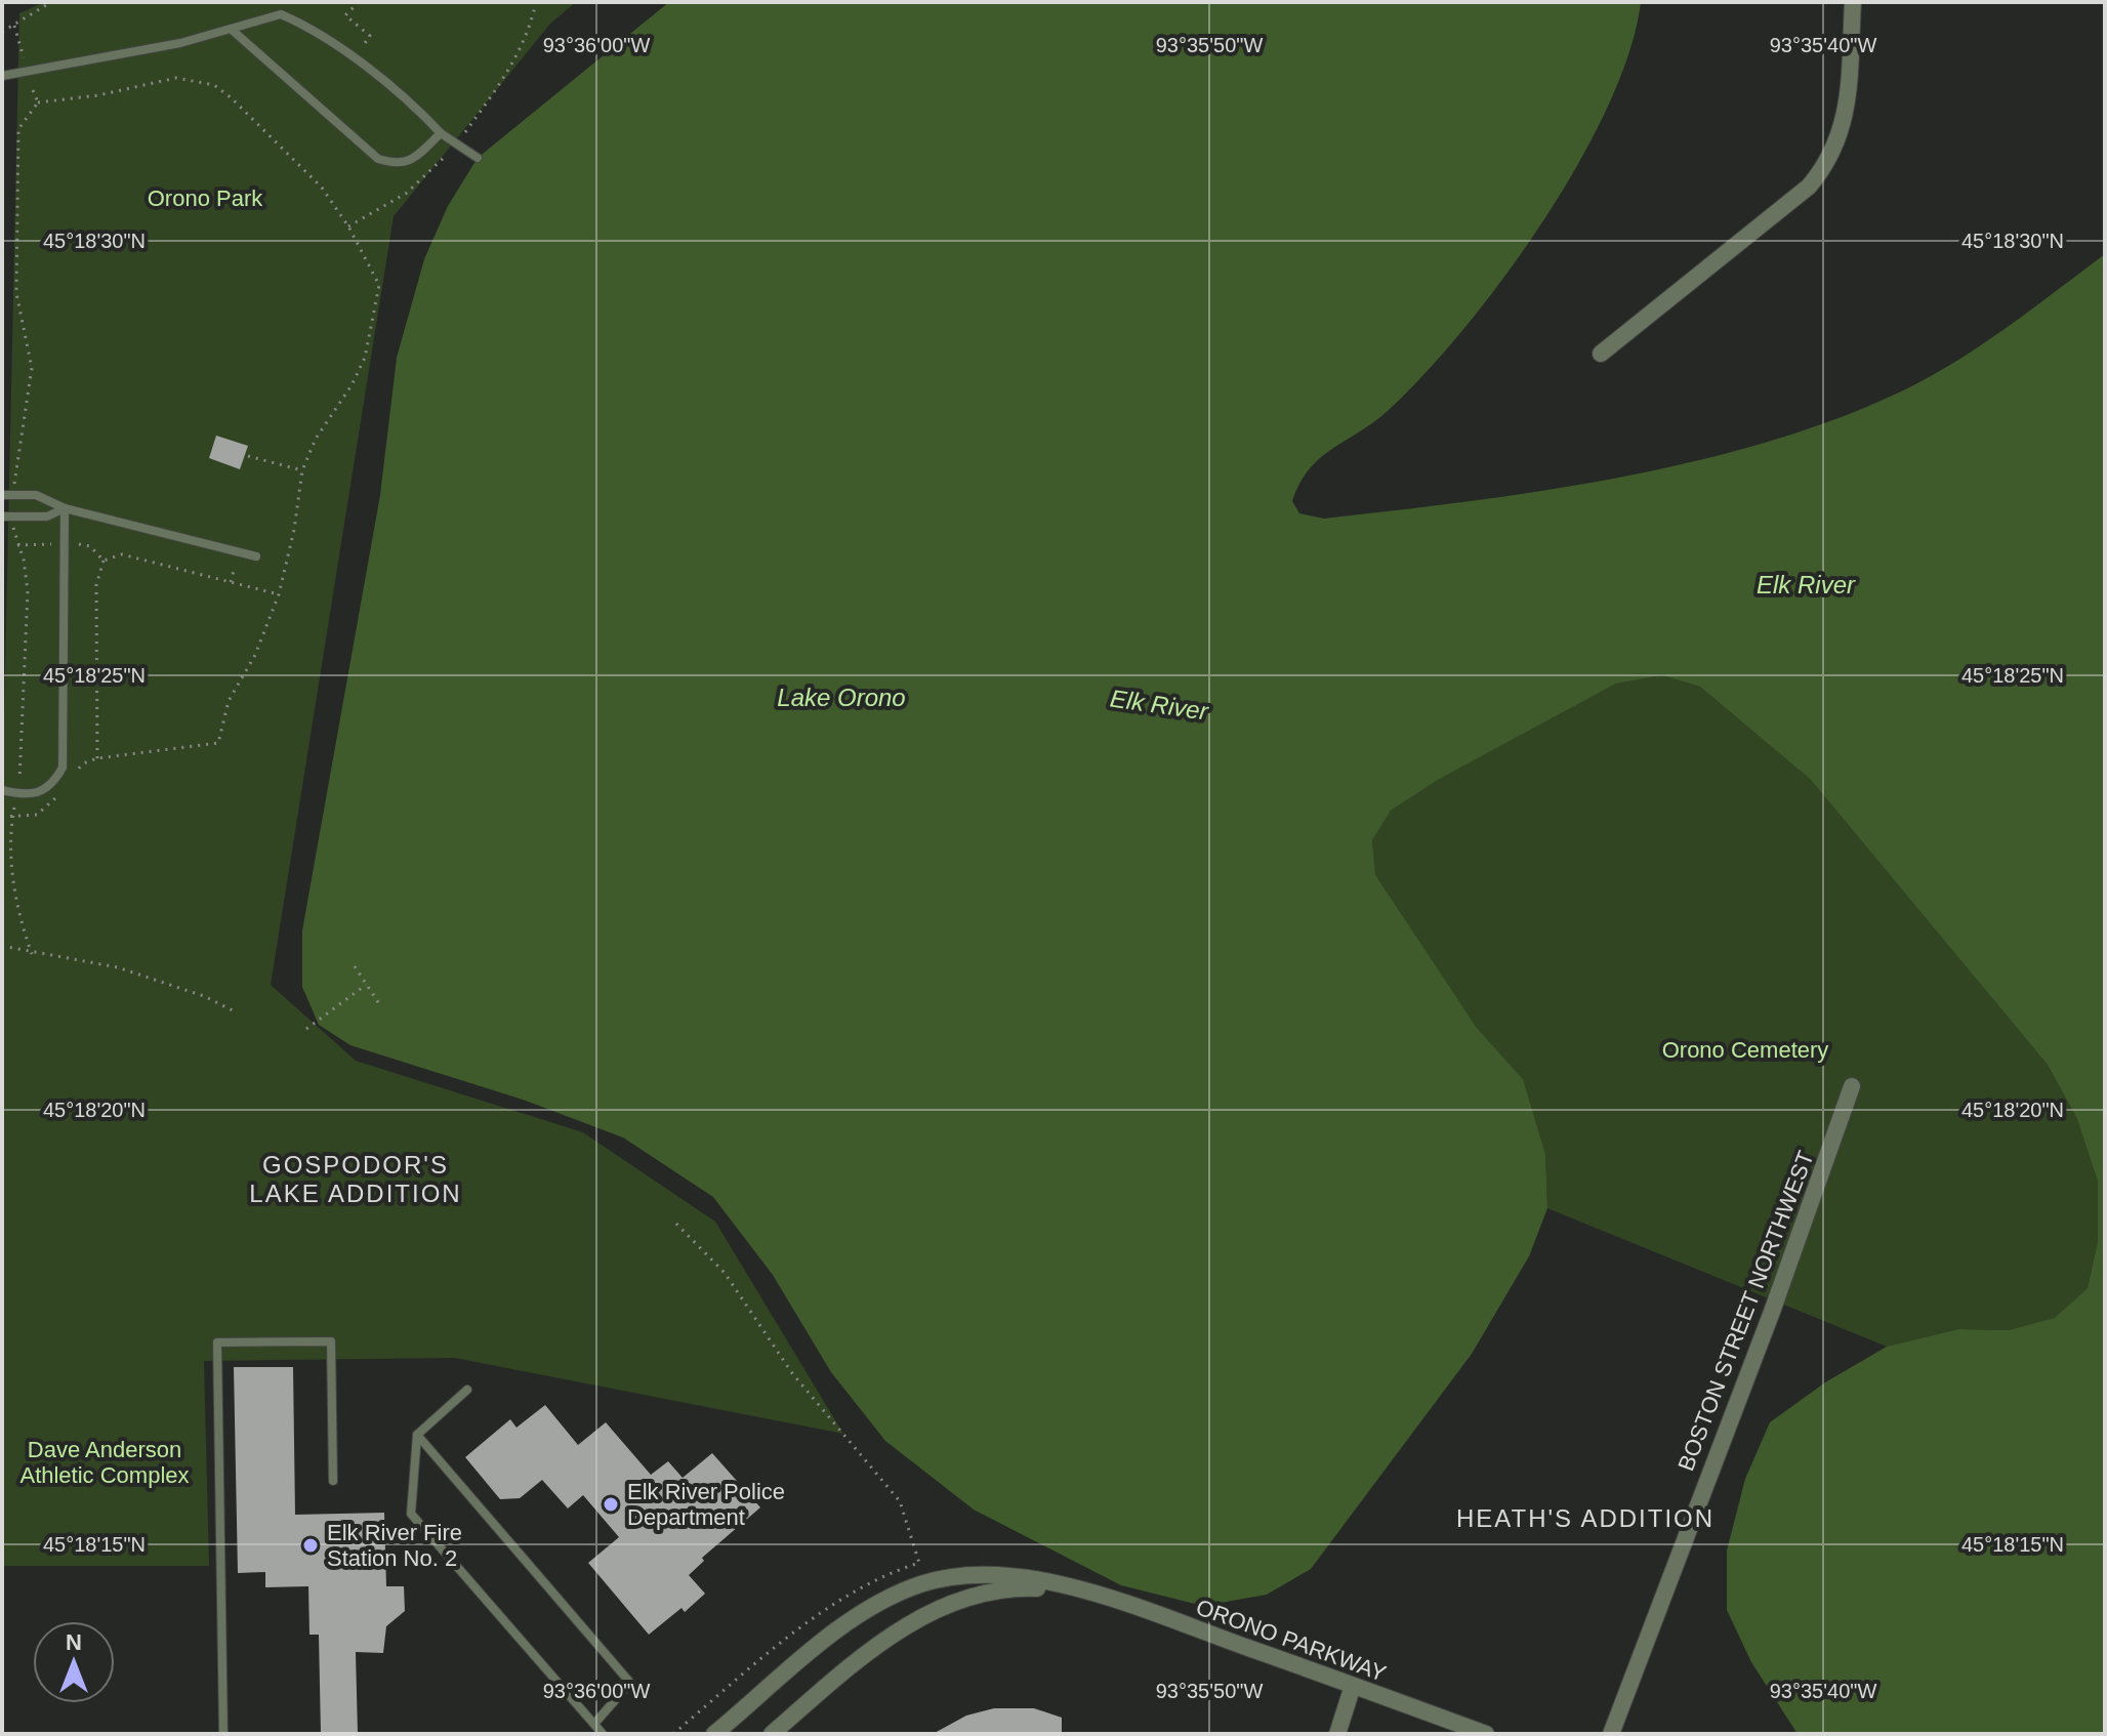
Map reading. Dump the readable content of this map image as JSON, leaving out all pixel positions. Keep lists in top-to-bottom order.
{
  "streets": {
    "street": ["BOSTON STREET NORTHWEST", "ORONO PARKWAY"]
  },
  "districts": ["GOSPODOR'S LAKE ADDITION", "HEATH'S ADDITION"],
  "water": ["Elk River", "Lake Orono"],
  "parks": ["Orono Park", "Orono Cemetery", "Dave Anderson Athletic Complex"],
  "places": ["Elk River Police Department", "Elk River Fire Station No. 2"],
  "north": "top",
  "coordinates": [
    "93°36'00\"W",
    "93°35'50\"W",
    "93°35'40\"W",
    "45°18'30\"N",
    "45°18'25\"N",
    "45°18'20\"N",
    "45°18'15\"N"
  ]
}
